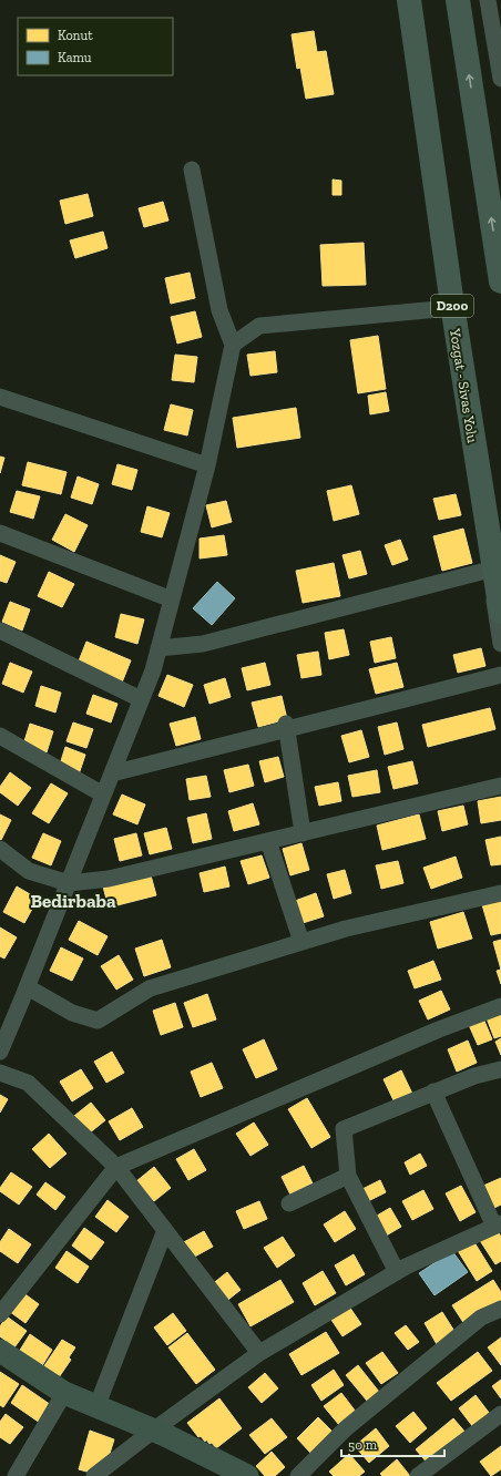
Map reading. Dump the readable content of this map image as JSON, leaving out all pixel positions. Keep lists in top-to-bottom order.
{
  "streets": {
    "highway": ["D200", "Yozgat - Sivas Yolu"]
  },
  "districts": ["Bedirbaba"],
  "legend": ["Konut", "Kamu"],
  "scale_bar": "50 m"
}
